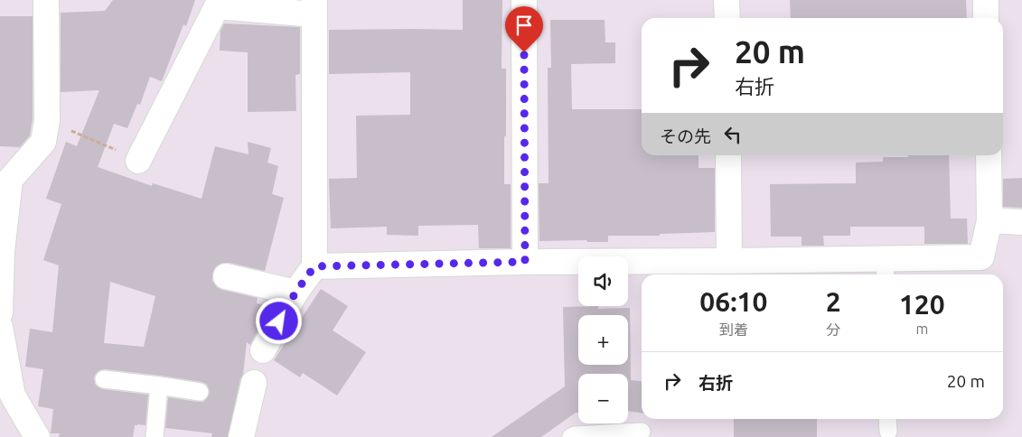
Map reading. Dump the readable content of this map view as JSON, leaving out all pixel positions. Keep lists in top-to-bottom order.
{
  "page": {
    "turn": ["20 m", "右折"],
    "then": "その先",
    "map_buttons": ["+", "−"],
    "eta": [
      "06:10",
      "到着",
      "2",
      "分",
      "120",
      "m"
    ],
    "list": [
      {
        "name": "右折",
        "value": "20 m"
      }
    ]
  }
}
